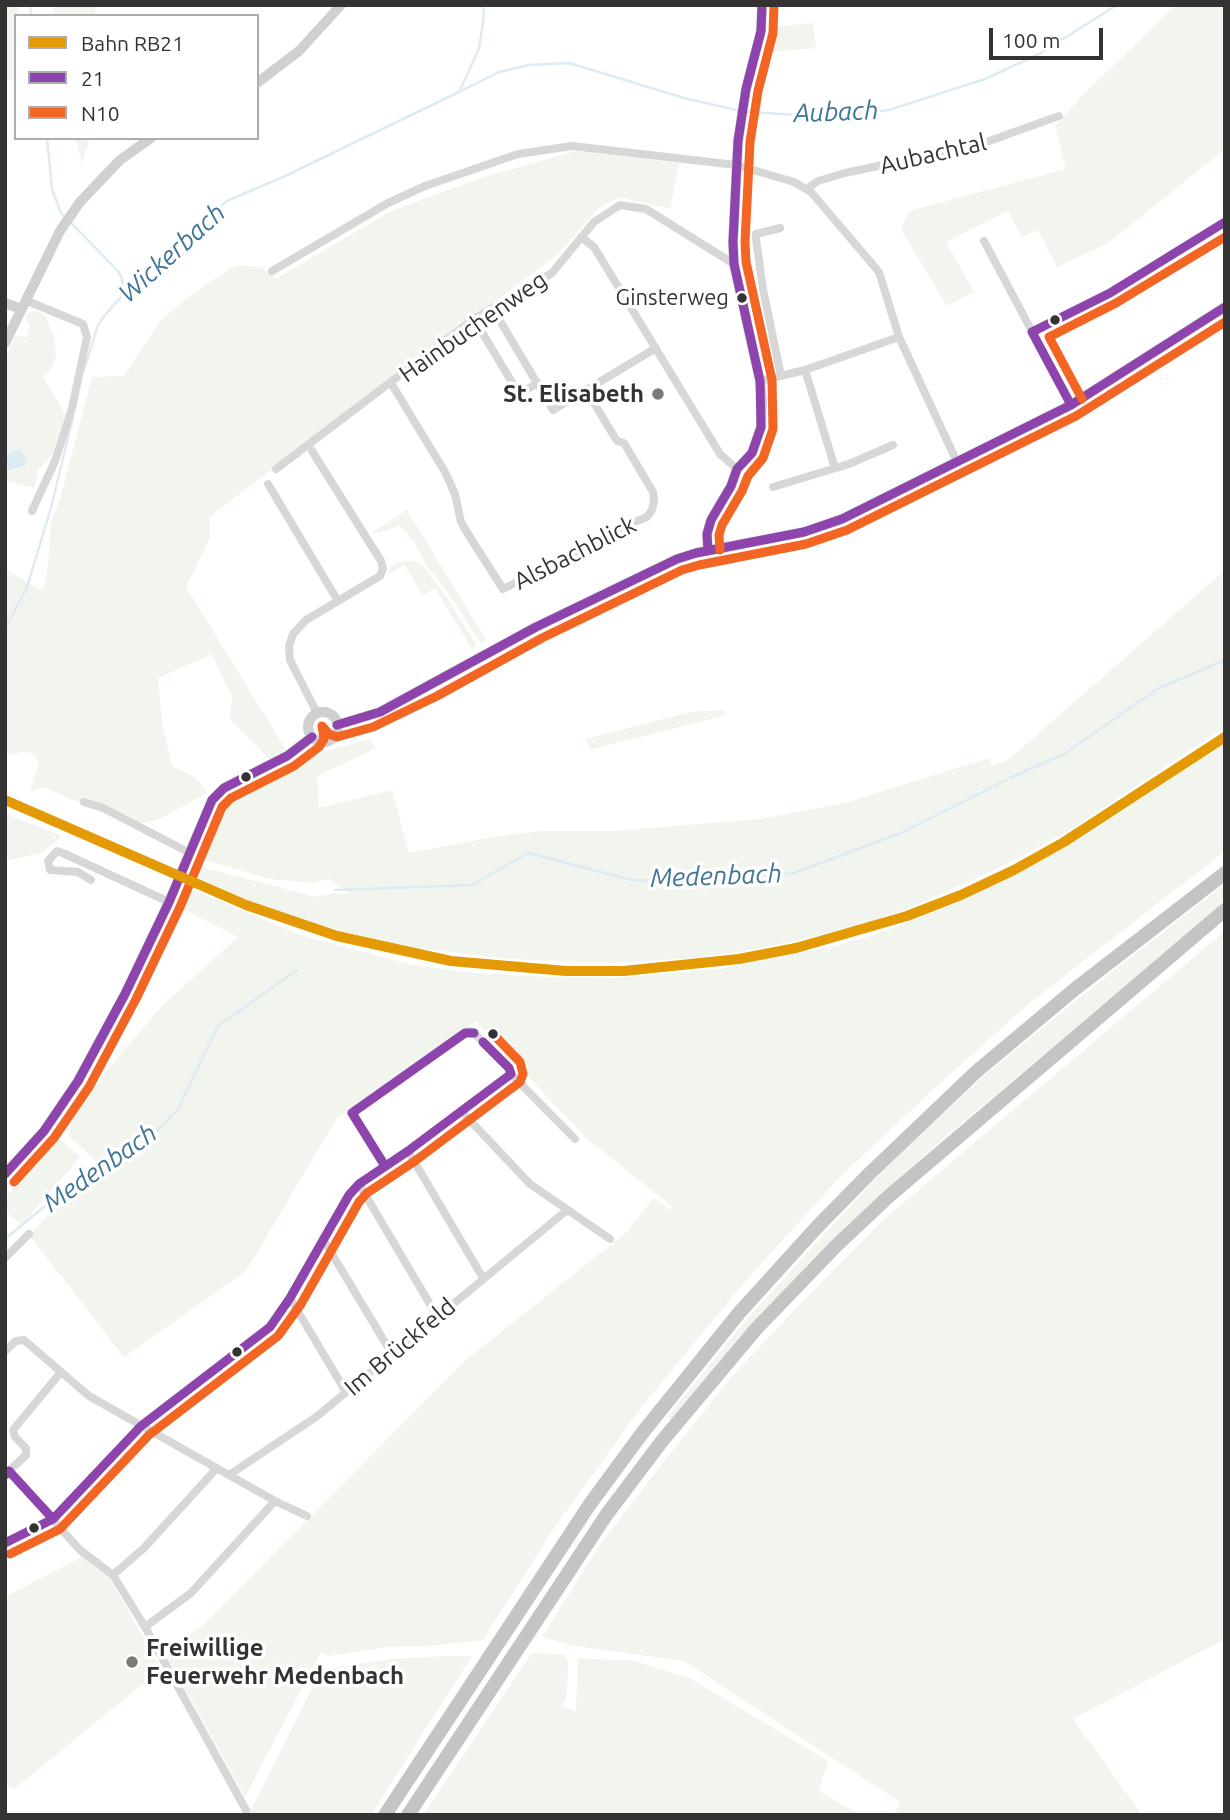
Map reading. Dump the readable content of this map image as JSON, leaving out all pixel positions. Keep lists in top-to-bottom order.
{
  "streets": {
    "street": [
      "Aubachtal",
      "Hainbuchenweg",
      "Alsbachblick",
      "Im Brückfeld"
    ]
  },
  "crossings": [
    ["Hainbuchenweg", "Alsbachblick"]
  ],
  "water": ["Aubach", "Wickerbach", "Medenbach"],
  "places": ["Ginsterweg", "St. Elisabeth", "Freiwillige Feuerwehr Medenbach"],
  "lines": ["transit line 21", "transit line N10", "rail line RB21"],
  "legend": ["Bahn RB21", "21", "N10"],
  "scale_bar": "100 m"
}
